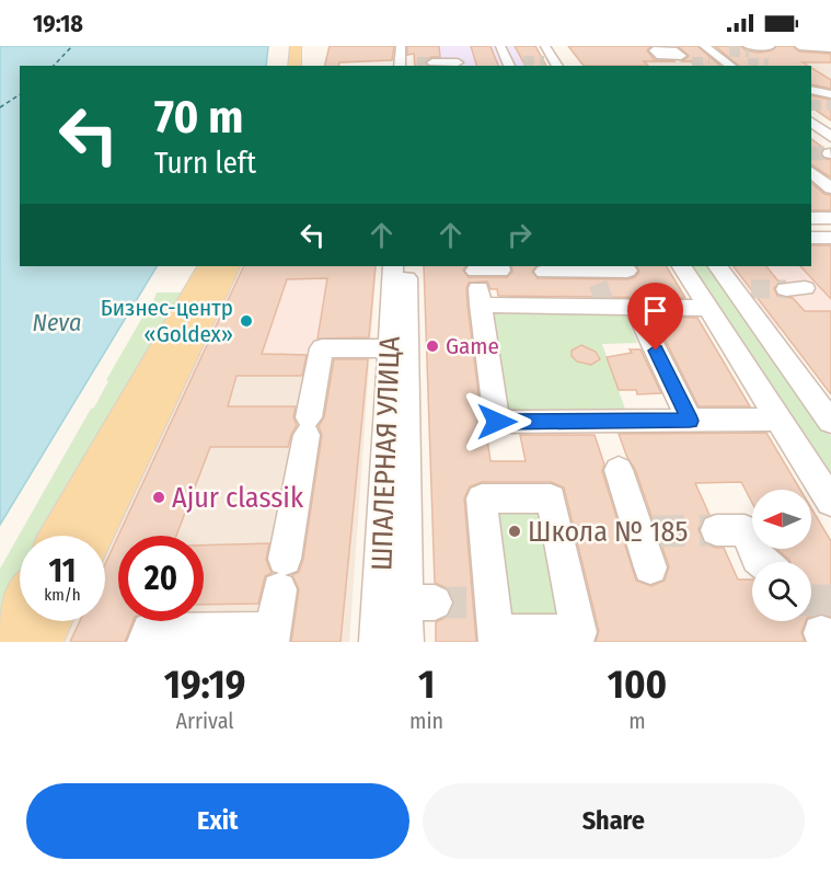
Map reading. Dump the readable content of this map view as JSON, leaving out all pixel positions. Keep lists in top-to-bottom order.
{
  "streets": {
    "street": ["ШПАЛЕРНАЯ УЛИЦА"]
  },
  "water": ["Neva"],
  "places": [
    "Бизнес-центр «Goldex»",
    "Game",
    "Ajur classik",
    "Школа № 185"
  ],
  "north": "left",
  "page": {
    "status": "19:18",
    "turn": ["70 m", "Turn left"],
    "speed": "11 km/h",
    "limit": "20",
    "eta": [
      "19:19",
      "Arrival",
      "1",
      "min",
      "100",
      "m"
    ],
    "buttons": ["Exit", "Share"]
  }
}
